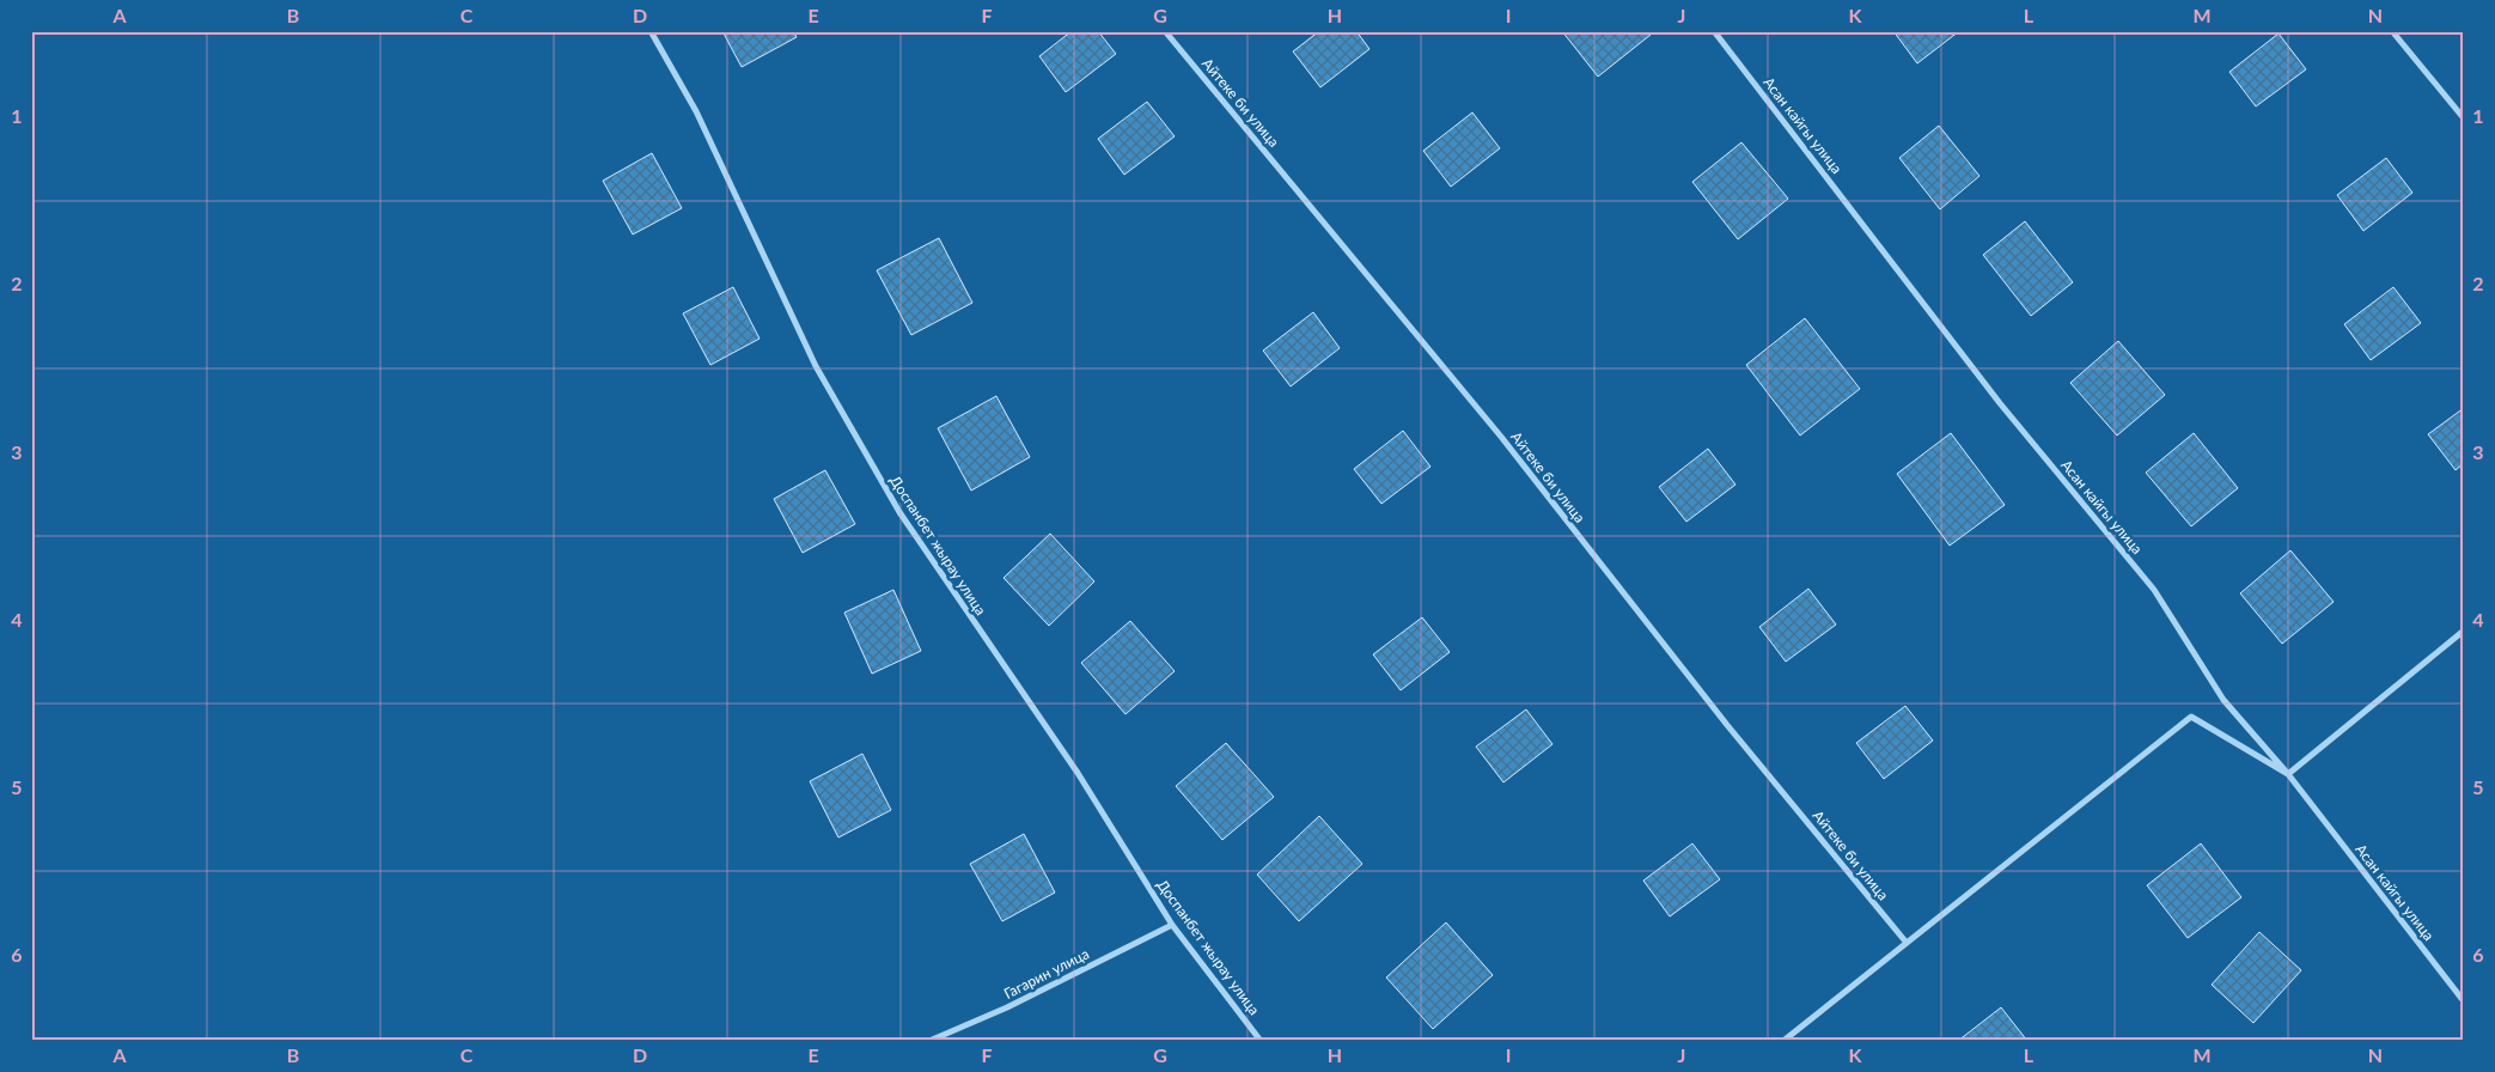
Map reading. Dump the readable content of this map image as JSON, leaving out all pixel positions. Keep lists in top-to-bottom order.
{
  "streets": {
    "street": [
      "Айтеке би улица",
      "Асан кайгы улица",
      "Доспанбет жырау улица",
      "Гагарин улица"
    ]
  },
  "crossings": [
    ["Доспанбет жырау улица", "Гагарин улица"]
  ],
  "grid": {
    "columns": [
      "A",
      "B",
      "C",
      "D",
      "E",
      "F",
      "G",
      "H",
      "I",
      "J",
      "K",
      "L",
      "M",
      "N"
    ],
    "rows": [
      "1",
      "2",
      "3",
      "4",
      "5",
      "6"
    ]
  }
}
